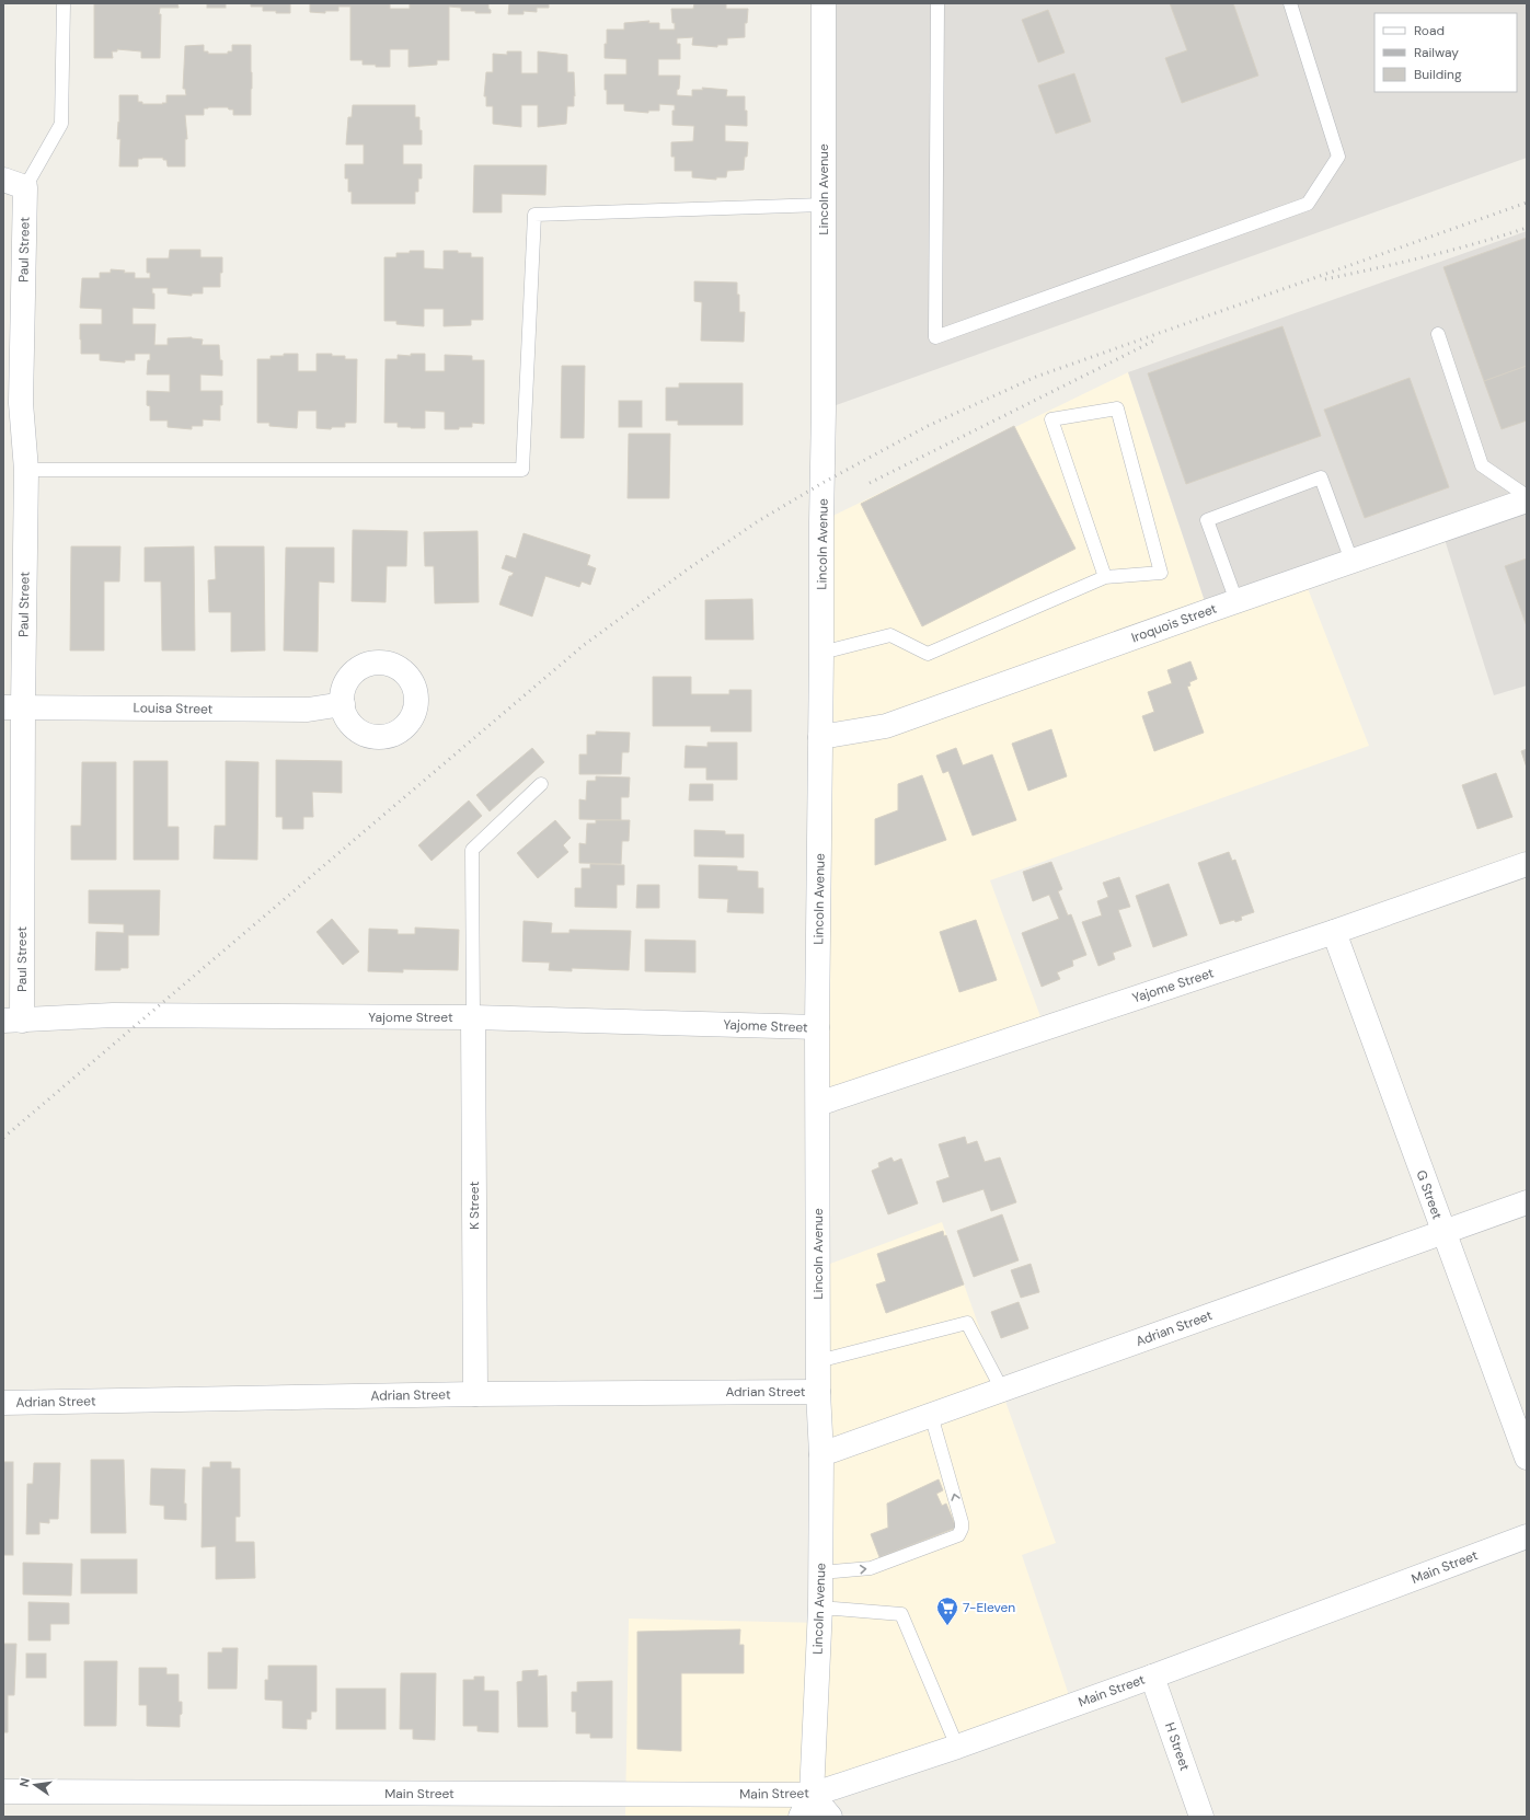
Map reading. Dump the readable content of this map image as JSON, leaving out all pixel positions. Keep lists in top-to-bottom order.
{
  "streets": {
    "street": [
      "Lincoln Avenue",
      "Paul Street",
      "Iroquois Street",
      "Louisa Street",
      "Yajome Street",
      "G Street",
      "K Street",
      "Adrian Street",
      "Main Street",
      "H Street"
    ]
  },
  "crossings": [
    ["Lincoln Avenue", "Iroquois Street"],
    ["Lincoln Avenue", "Yajome Street"],
    ["Lincoln Avenue", "Adrian Street"],
    ["Lincoln Avenue", "Main Street"],
    ["Paul Street", "Louisa Street"],
    ["Paul Street", "Yajome Street"],
    ["Yajome Street", "G Street"],
    ["Yajome Street", "K Street"],
    ["G Street", "Adrian Street"],
    ["K Street", "Adrian Street"],
    ["Main Street", "H Street"]
  ],
  "places": {
    "supermarket": ["7-Eleven"]
  },
  "legend": ["Road", "Railway", "Building"],
  "north": "left"
}
